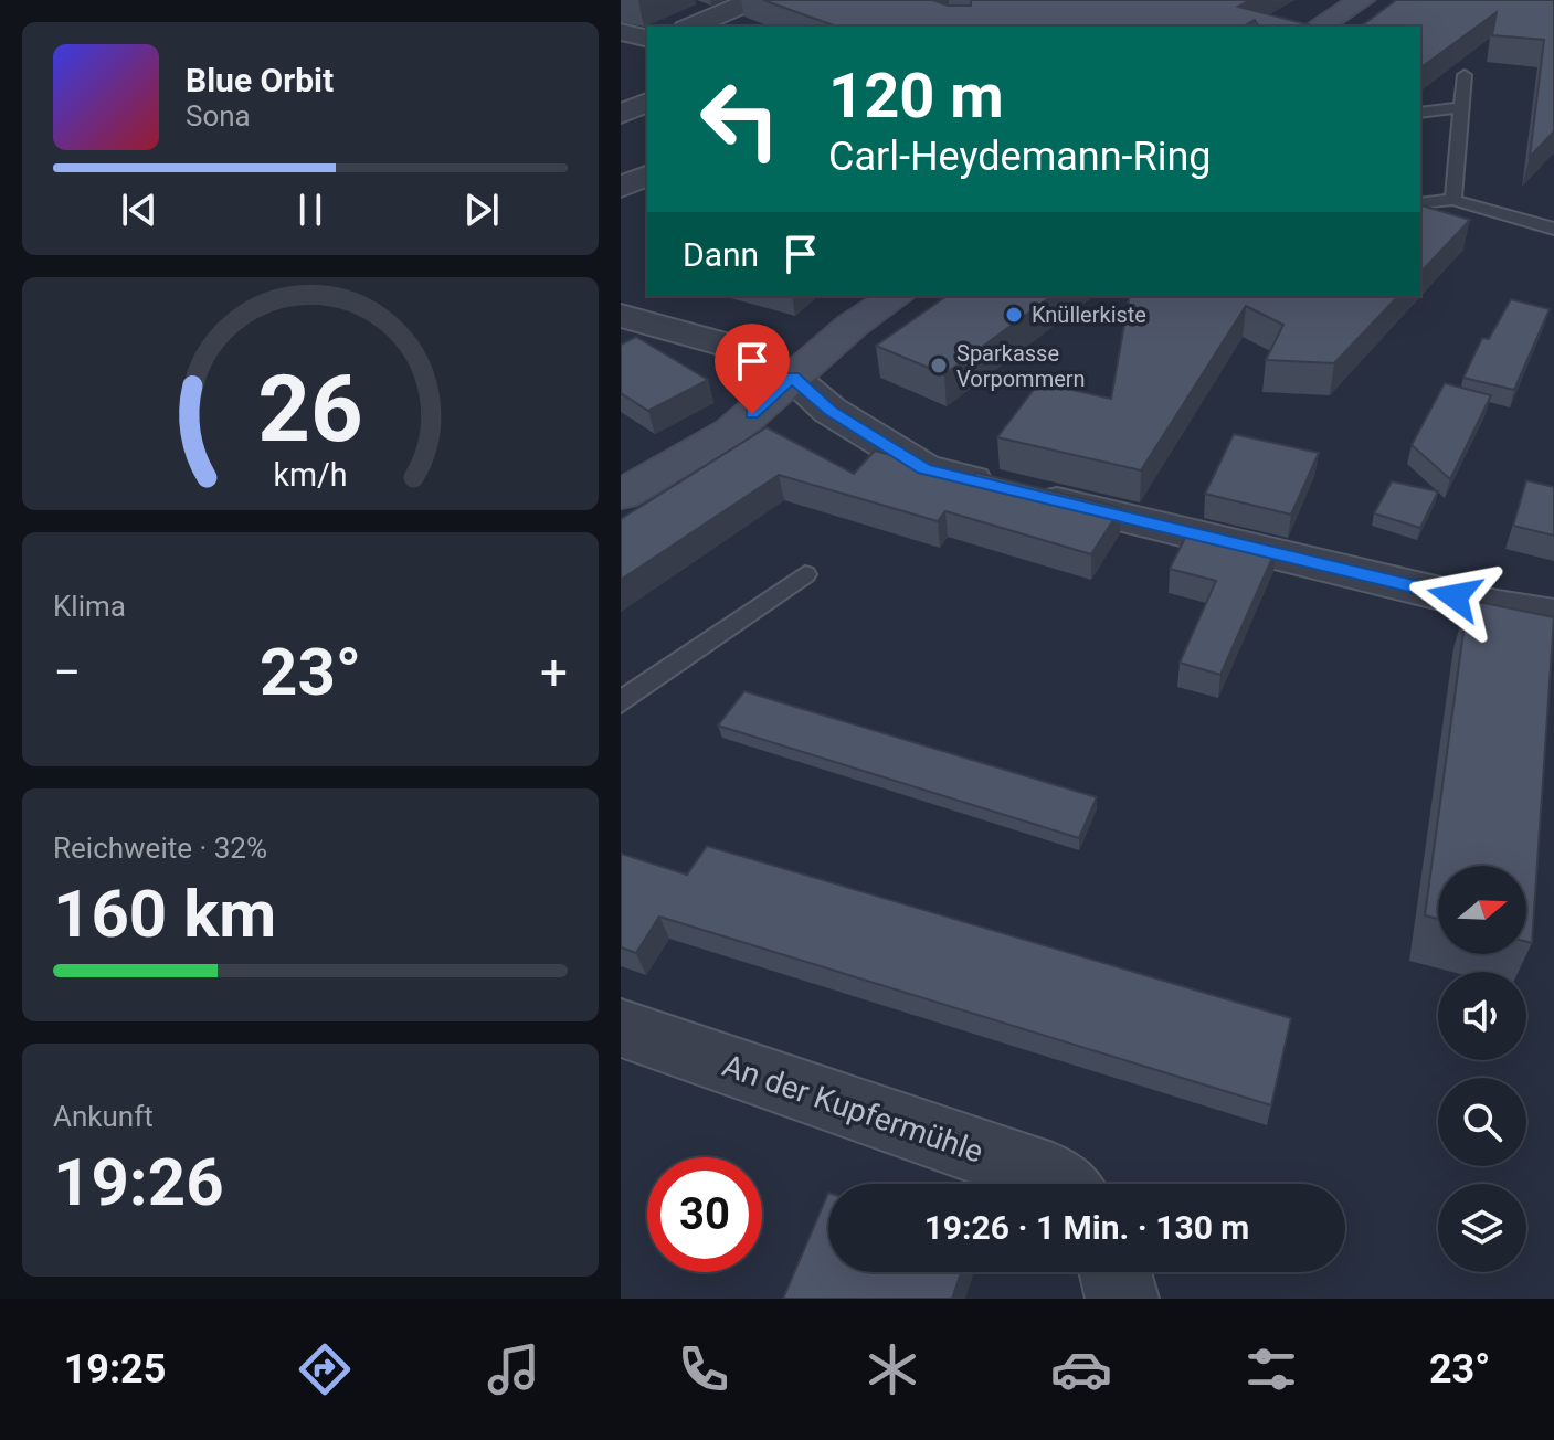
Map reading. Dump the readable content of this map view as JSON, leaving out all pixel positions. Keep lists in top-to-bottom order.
{
  "streets": {
    "street": ["An der Kupfermühle"]
  },
  "places": ["Knüllerkiste", "Sparkasse Vorpommern"],
  "north": "right",
  "page": {
    "turn": ["120 m", "Carl-Heydemann-Ring"],
    "song": ["Blue Orbit", "Sona"],
    "then": "Dann",
    "tile": [
      "Klima",
      ["Reichweite · 32%", "160 km"],
      ["Ankunft", "19:26"]
    ],
    "heat": ["−", "23°", "+"],
    "limit": "30",
    "trip": "19:26 · 1 Min. · 130 m",
    "tabs": ["19:25", "23°"],
    "gauge": ["26", "km/h"]
  }
}
